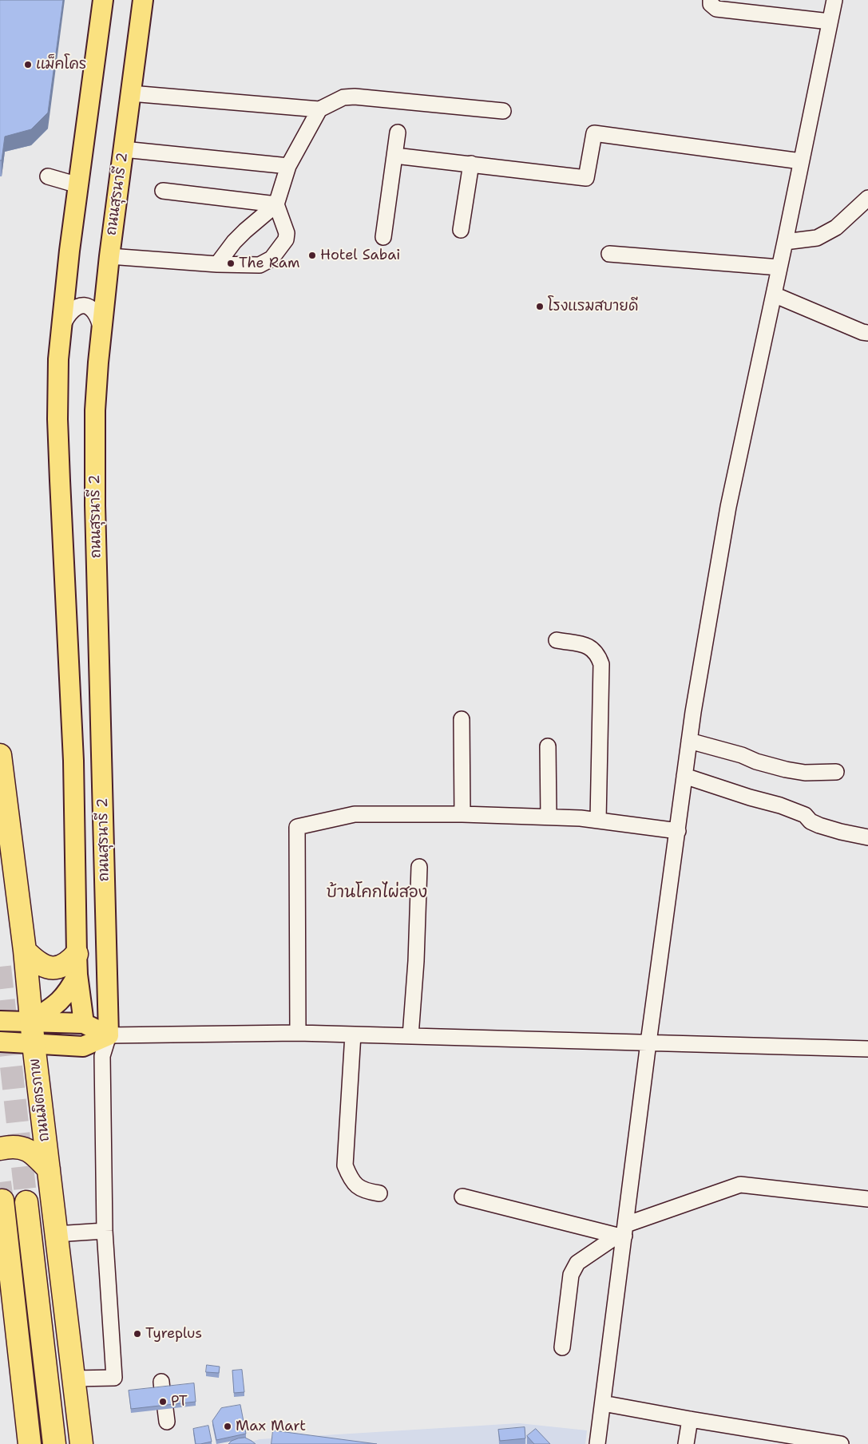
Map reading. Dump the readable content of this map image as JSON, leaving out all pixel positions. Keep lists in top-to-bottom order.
{
  "streets": {
    "highway": ["ถนนมิตรภาพ"],
    "main road": ["ถนนสุรนารี 2"]
  },
  "districts": ["บ้านโคกไผ่สอง"],
  "places": [
    "แม็คโคร",
    "Hotel Sabai",
    "The Ram",
    "โรงแรมสบายดี",
    "Tyreplus",
    "PT",
    "Max Mart"
  ]
}
